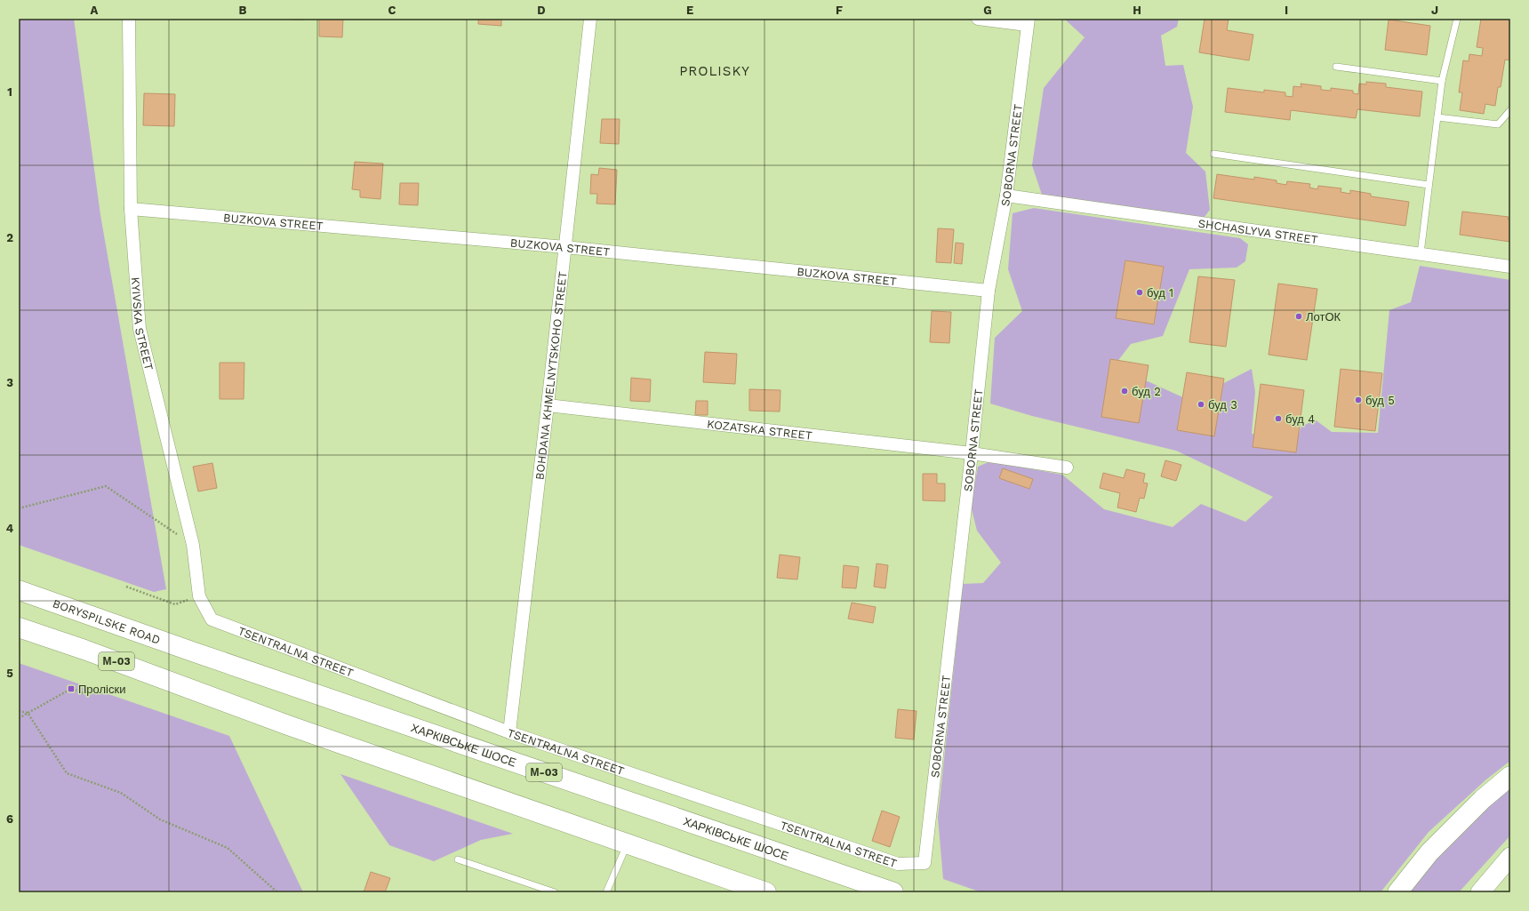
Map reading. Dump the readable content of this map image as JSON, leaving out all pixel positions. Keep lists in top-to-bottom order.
{
  "streets": {
    "highway": ["BORYSPILSKE ROAD", "М-03", "ХАРКІВСЬКЕ ШОСЕ"],
    "street": [
      "SOBORNA STREET",
      "BUZKOVA STREET",
      "SHCHASLYVA STREET",
      "KYIVSKA STREET",
      "BOHDANA KHMELNYTSKOHO STREET",
      "KOZATSKA STREET",
      "TSENTRALNA STREET"
    ]
  },
  "crossings": [
    ["SOBORNA STREET", "BUZKOVA STREET"],
    ["SOBORNA STREET", "SHCHASLYVA STREET"],
    ["SOBORNA STREET", "KOZATSKA STREET"],
    ["SOBORNA STREET", "TSENTRALNA STREET"],
    ["BUZKOVA STREET", "KYIVSKA STREET"],
    ["BUZKOVA STREET", "BOHDANA KHMELNYTSKOHO STREET"],
    ["KYIVSKA STREET", "TSENTRALNA STREET"],
    ["BOHDANA KHMELNYTSKOHO STREET", "KOZATSKA STREET"],
    ["BOHDANA KHMELNYTSKOHO STREET", "TSENTRALNA STREET"],
    ["BORYSPILSKE ROAD", "ХАРКІВСЬКЕ ШОСЕ"]
  ],
  "districts": ["PROLISKY"],
  "places": {
    "other": [
      "буд 1",
      "ЛотОК",
      "буд 2",
      "буд 5",
      "буд 3",
      "буд 4"
    ],
    "transit": ["Проліски"]
  },
  "grid": {
    "columns": [
      "A",
      "B",
      "C",
      "D",
      "E",
      "F",
      "G",
      "H",
      "I",
      "J"
    ],
    "rows": [
      "1",
      "2",
      "3",
      "4",
      "5",
      "6"
    ]
  }
}
